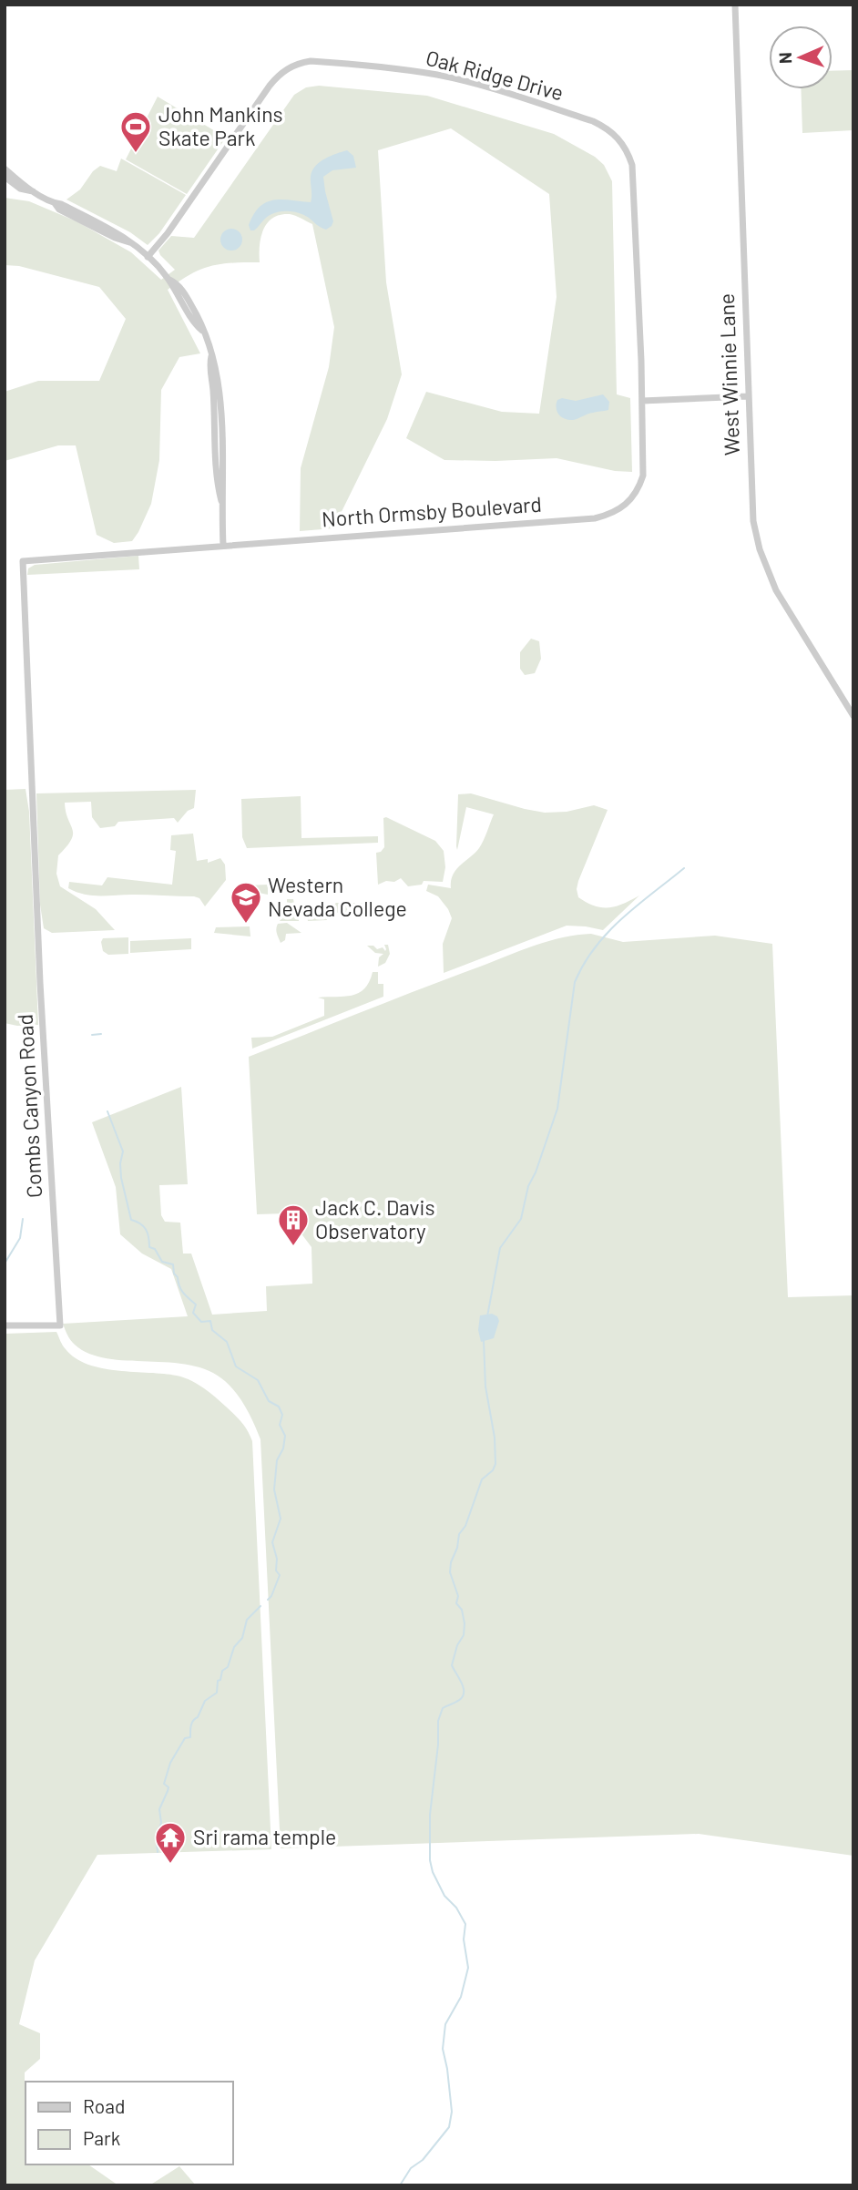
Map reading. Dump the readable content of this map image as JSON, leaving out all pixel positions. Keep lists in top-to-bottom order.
{
  "streets": {
    "street": [
      "Oak Ridge Drive",
      "West Winnie Lane",
      "North Ormsby Boulevard",
      "Combs Canyon Road"
    ]
  },
  "crossings": [
    ["Oak Ridge Drive", "North Ormsby Boulevard"],
    ["North Ormsby Boulevard", "Combs Canyon Road"]
  ],
  "places": {
    "sports": ["John Mankins Skate Park"],
    "school or university": ["Western Nevada College"],
    "building": ["Jack C. Davis Observatory"],
    "temple": ["Sri rama temple"]
  },
  "legend": ["Road", "Park"],
  "north": "left"
}
